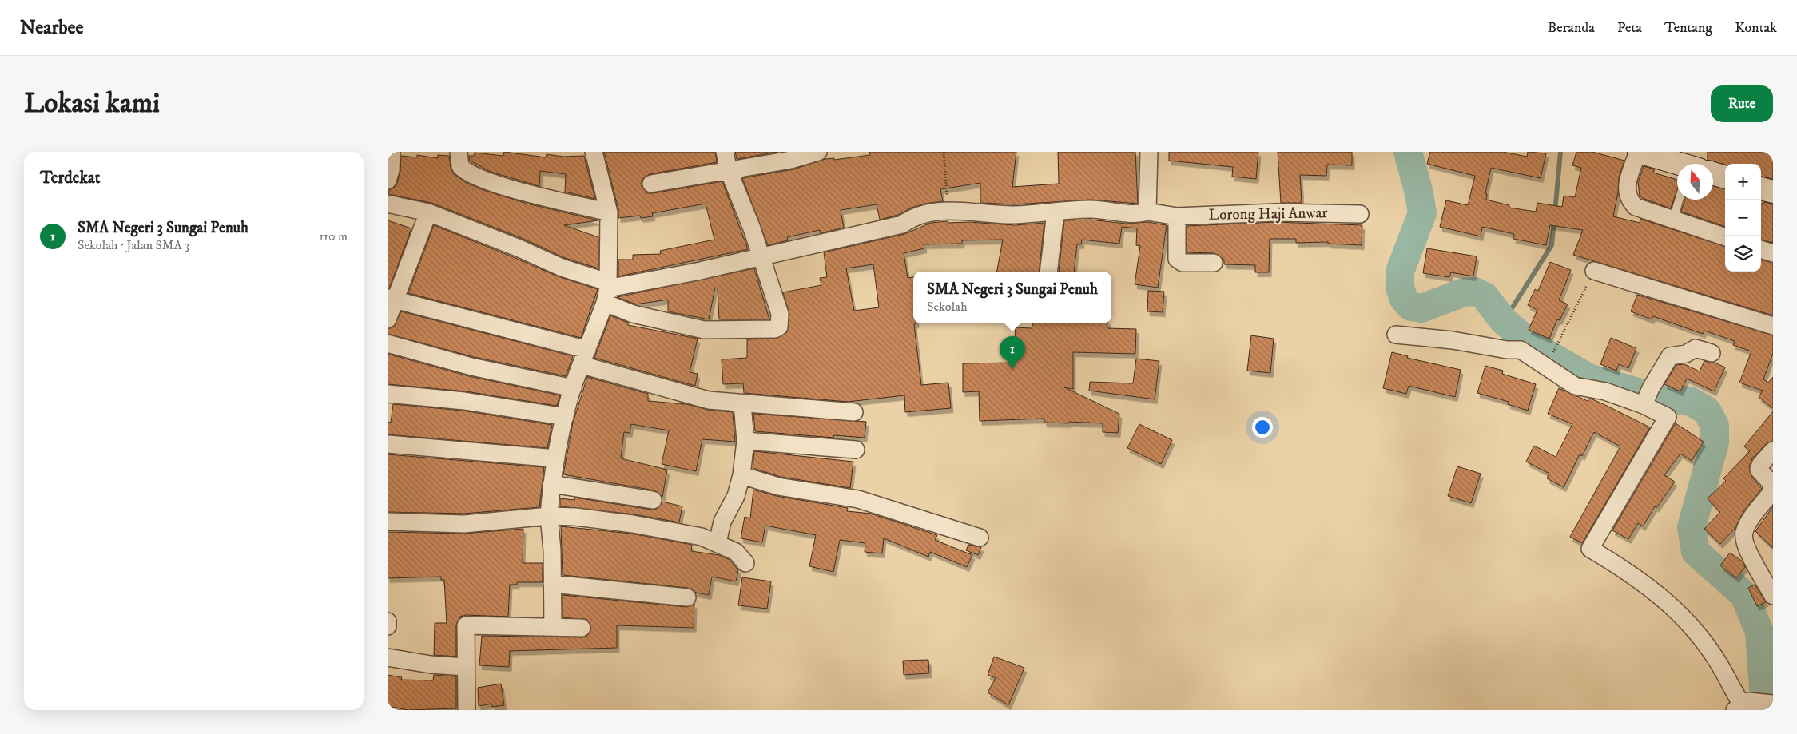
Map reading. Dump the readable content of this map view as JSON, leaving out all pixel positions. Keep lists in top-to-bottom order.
{
  "streets": {
    "street": ["Lorong Haji Anwar"]
  },
  "north": "top",
  "page": {
    "header": "Nearbee",
    "nav": [
      "Beranda",
      "Peta",
      "Tentang",
      "Kontak"
    ],
    "buttons": "Rute",
    "title": "Lokasi kami",
    "heading": "Terdekat",
    "map_buttons": ["+", "−"],
    "list": [
      {
        "mark": "1",
        "name": "SMA Negeri 3 Sungai Penuh",
        "note": "Sekolah · Jalan SMA 3",
        "value": "110 m"
      }
    ],
    "popup": ["SMA Negeri 3 Sungai Penuh", "Sekolah"],
    "pins": "1"
  }
}
